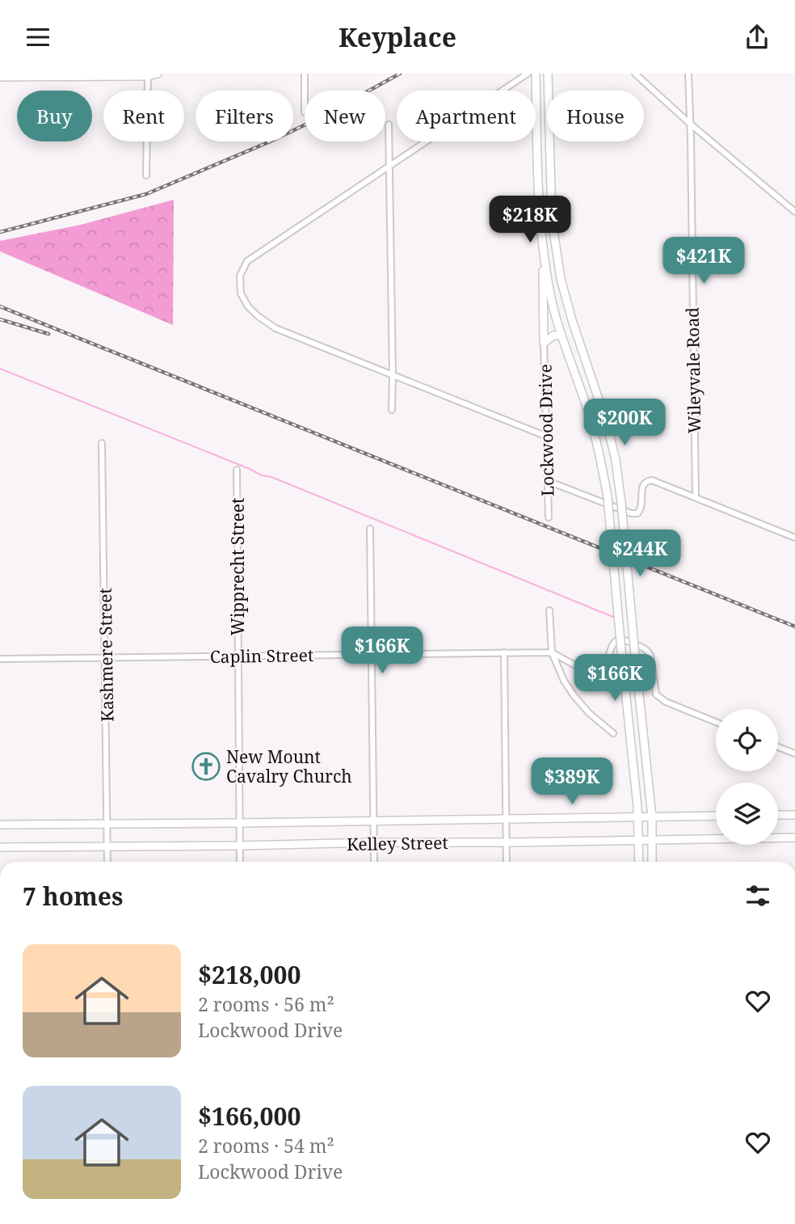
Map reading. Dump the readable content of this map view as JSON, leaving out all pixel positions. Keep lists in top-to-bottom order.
{
  "streets": {
    "main road": ["Lockwood Drive", "Kelley Street"],
    "street": [
      "Wileyvale Road",
      "Wipprecht Street",
      "Kashmere Street",
      "Caplin Street"
    ]
  },
  "crossings": [
    ["Lockwood Drive", "Kelley Street"],
    ["Wipprecht Street", "Caplin Street"],
    ["Wipprecht Street", "Kelley Street"],
    ["Kashmere Street", "Caplin Street"],
    ["Kashmere Street", "Kelley Street"]
  ],
  "places": {
    "church": ["New Mount Cavalry Church"]
  },
  "page": {
    "header": "Keyplace",
    "chip": [
      "Buy",
      "Rent",
      "Filters",
      "New",
      "Apartment",
      "House"
    ],
    "price": [
      "$218K",
      "$421K",
      "$200K",
      "$244K",
      "$166K",
      "$166K",
      "$389K"
    ],
    "heading": "7 homes",
    "list": [
      {
        "name": "$218,000",
        "note": "2 rooms · 56 m² · Lockwood Drive"
      },
      {
        "name": "$166,000",
        "note": "2 rooms · 54 m² · Lockwood Drive"
      }
    ]
  }
}
